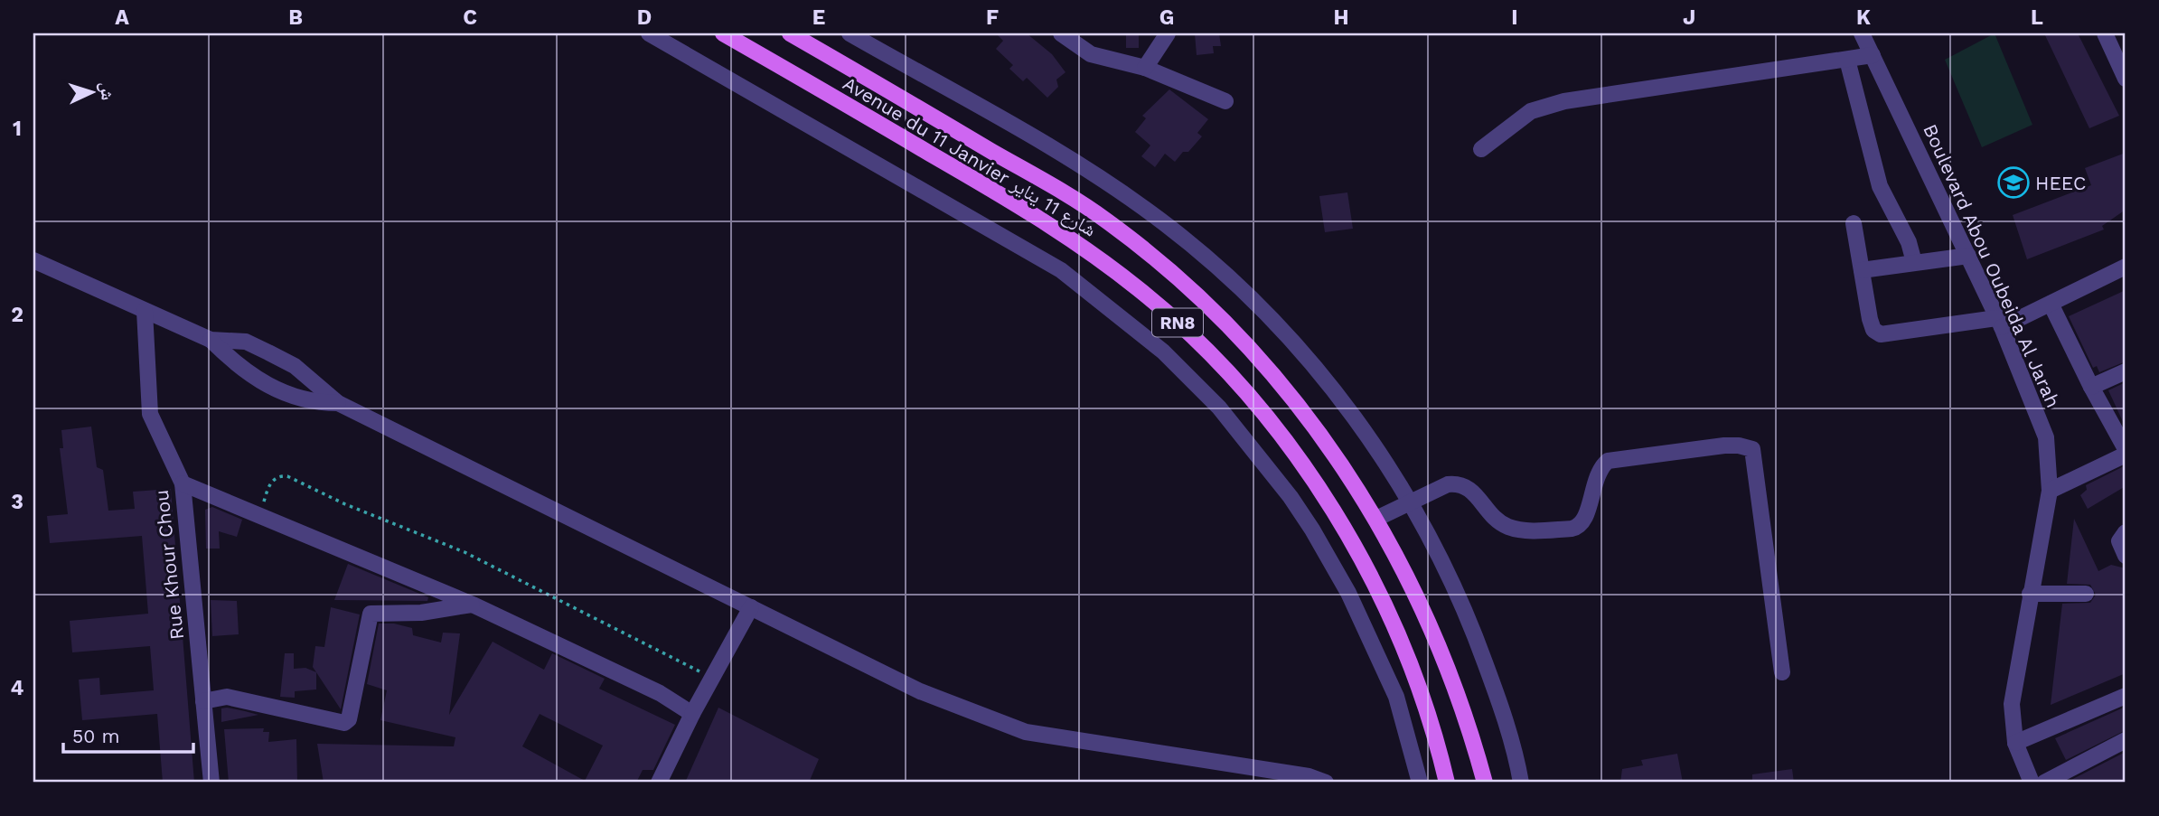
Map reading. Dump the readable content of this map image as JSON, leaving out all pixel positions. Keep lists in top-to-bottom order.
{
  "streets": {
    "main road": ["Avenue du 11 Janvier شارع 11 يناير", "RN8"],
    "street": ["Boulevard Abou Oubeida Al Jarah", "Rue Khour Chou"]
  },
  "places": {
    "school or university": ["HEEC"]
  },
  "scale_bar": "50 m",
  "north": "right",
  "grid": {
    "columns": [
      "A",
      "B",
      "C",
      "D",
      "E",
      "F",
      "G",
      "H",
      "I",
      "J",
      "K",
      "L"
    ],
    "rows": [
      "1",
      "2",
      "3",
      "4"
    ]
  }
}
